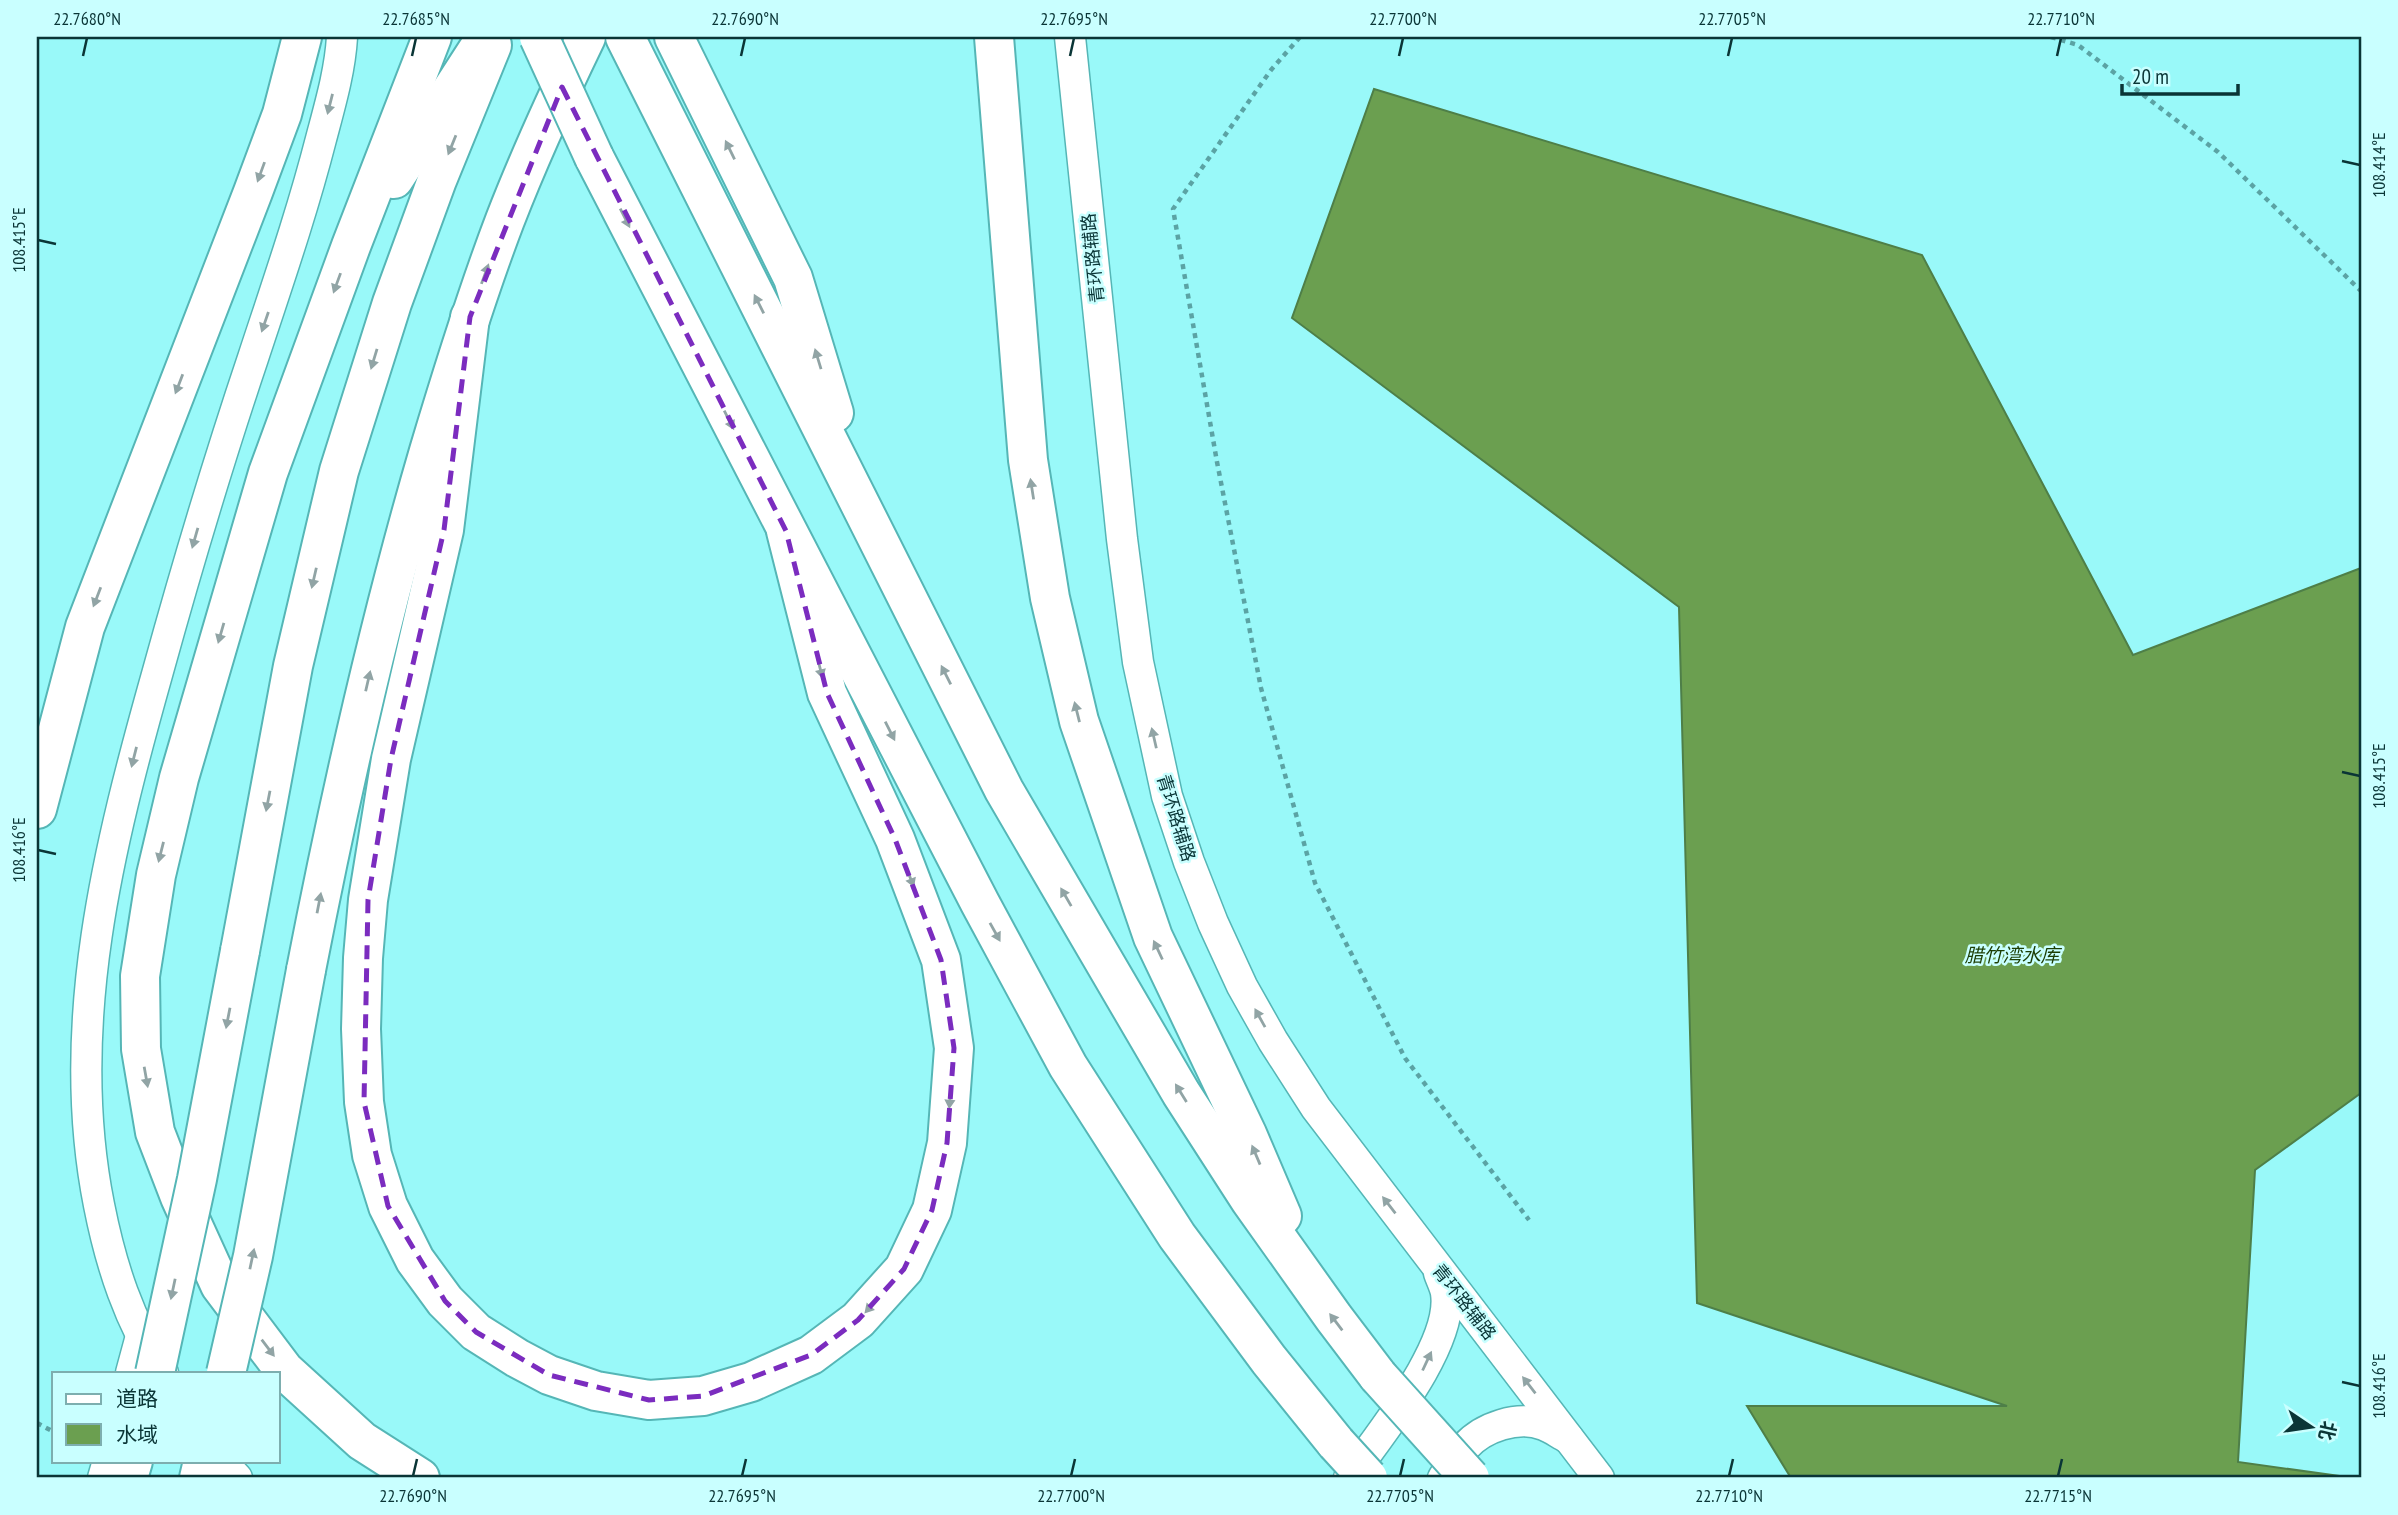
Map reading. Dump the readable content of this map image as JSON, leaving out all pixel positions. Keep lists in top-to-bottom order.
{
  "streets": {
    "street": ["青环路辅路"]
  },
  "one_way": ["青环路辅路"],
  "water": ["腊竹湾水库"],
  "legend": ["道路", "水域"],
  "scale_bar": "20 m",
  "north": "right",
  "coordinates": [
    "22.7680°N",
    "22.7685°N",
    "22.7690°N",
    "22.7695°N",
    "22.7700°N",
    "22.7705°N",
    "22.7710°N",
    "108.414°E",
    "108.415°E",
    "108.416°E",
    "22.7715°N"
  ]
}
